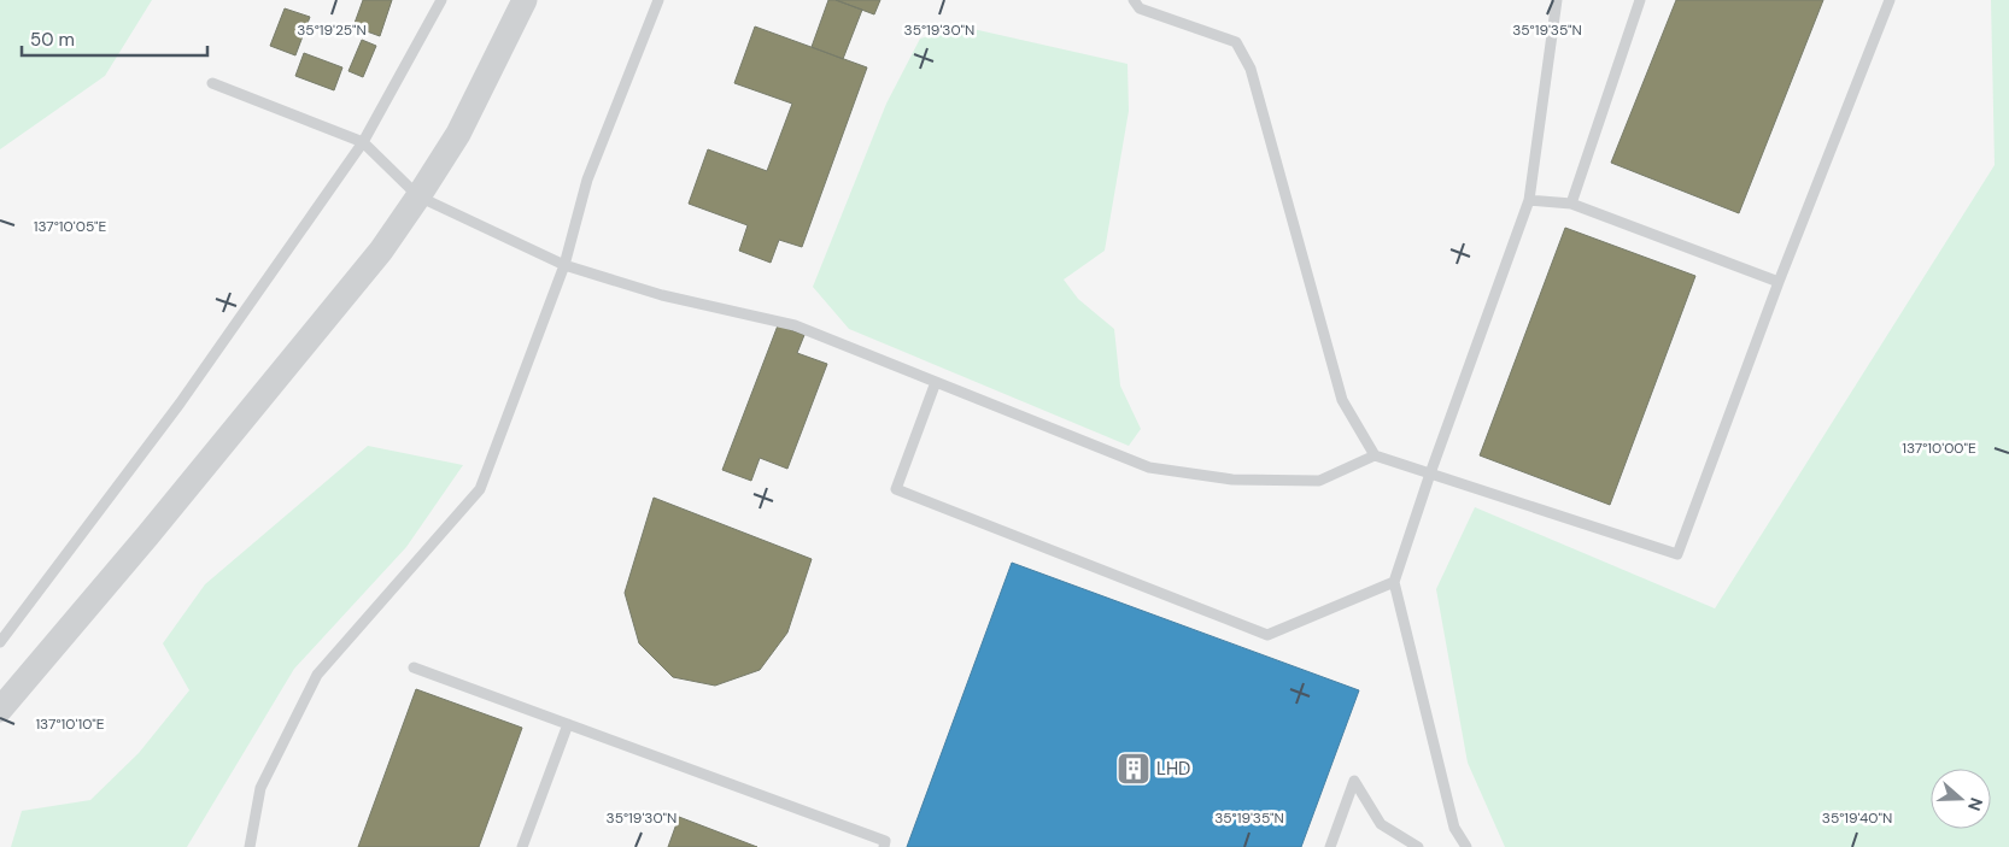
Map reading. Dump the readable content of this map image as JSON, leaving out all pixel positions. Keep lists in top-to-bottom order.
{
  "places": {
    "building": ["LHD"]
  },
  "scale_bar": "50 m",
  "north": "right",
  "coordinates": [
    "35°19'25\"N",
    "35°19'30\"N",
    "35°19'35\"N",
    "137°10'05\"E",
    "137°10'00\"E",
    "137°10'10\"E",
    "35°19'40\"N"
  ]
}
